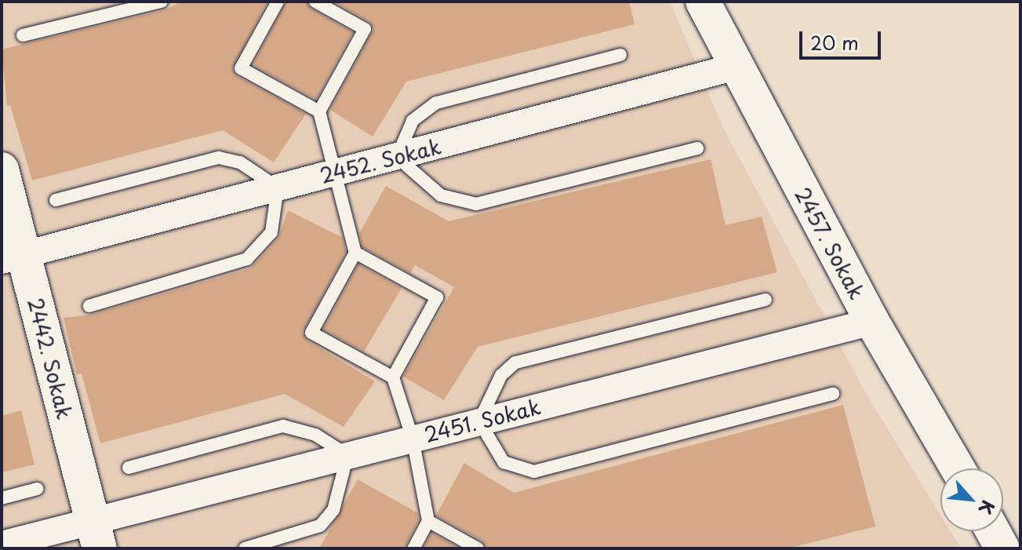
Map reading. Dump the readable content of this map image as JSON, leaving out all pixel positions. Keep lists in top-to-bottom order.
{
  "streets": {
    "street": [
      "2452. Sokak",
      "2457. Sokak",
      "2442. Sokak",
      "2451. Sokak"
    ]
  },
  "crossings": [
    ["2452. Sokak", "2457. Sokak"],
    ["2452. Sokak", "2442. Sokak"],
    ["2457. Sokak", "2451. Sokak"],
    ["2442. Sokak", "2451. Sokak"]
  ],
  "scale_bar": "20 m",
  "north": "bottom right"
}
